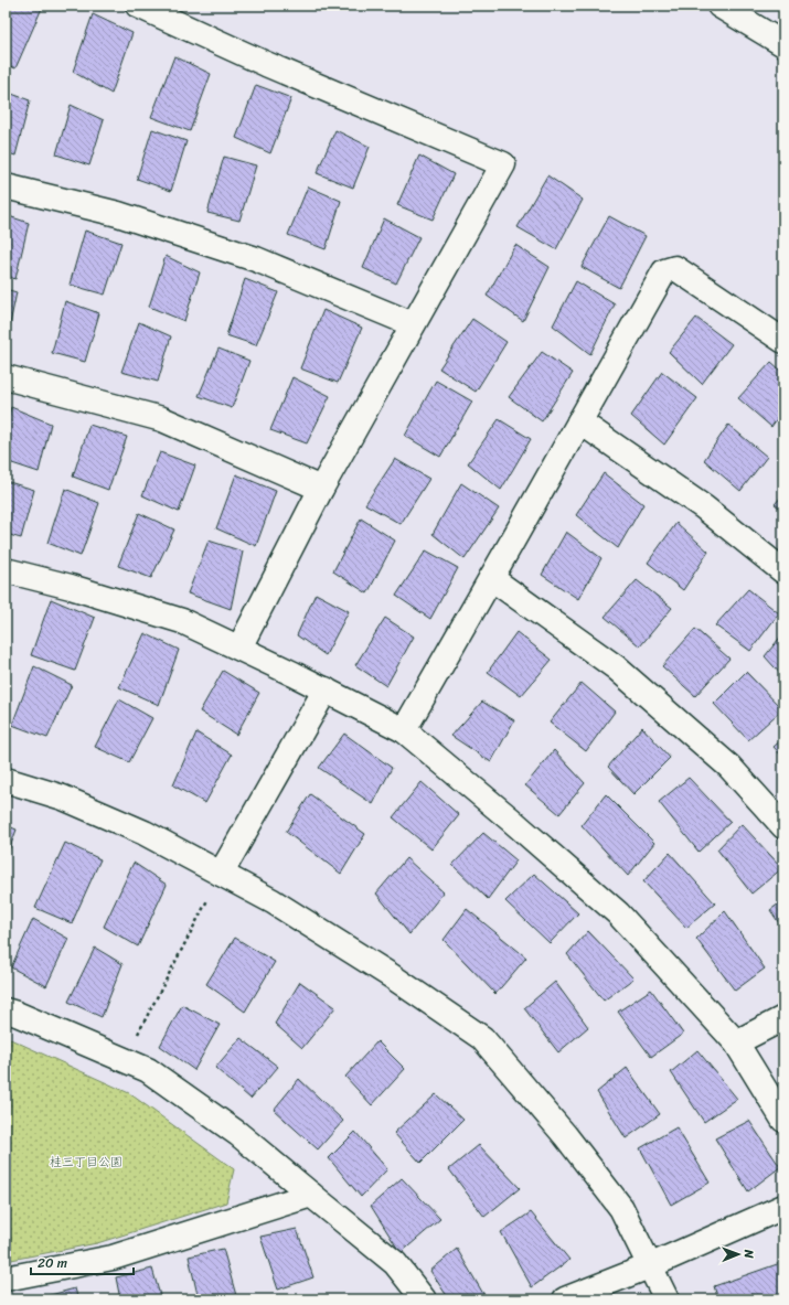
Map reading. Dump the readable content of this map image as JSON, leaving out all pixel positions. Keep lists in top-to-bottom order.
{
  "parks": ["桂三丁目公園"],
  "scale_bar": "20 m",
  "north": "right"
}
